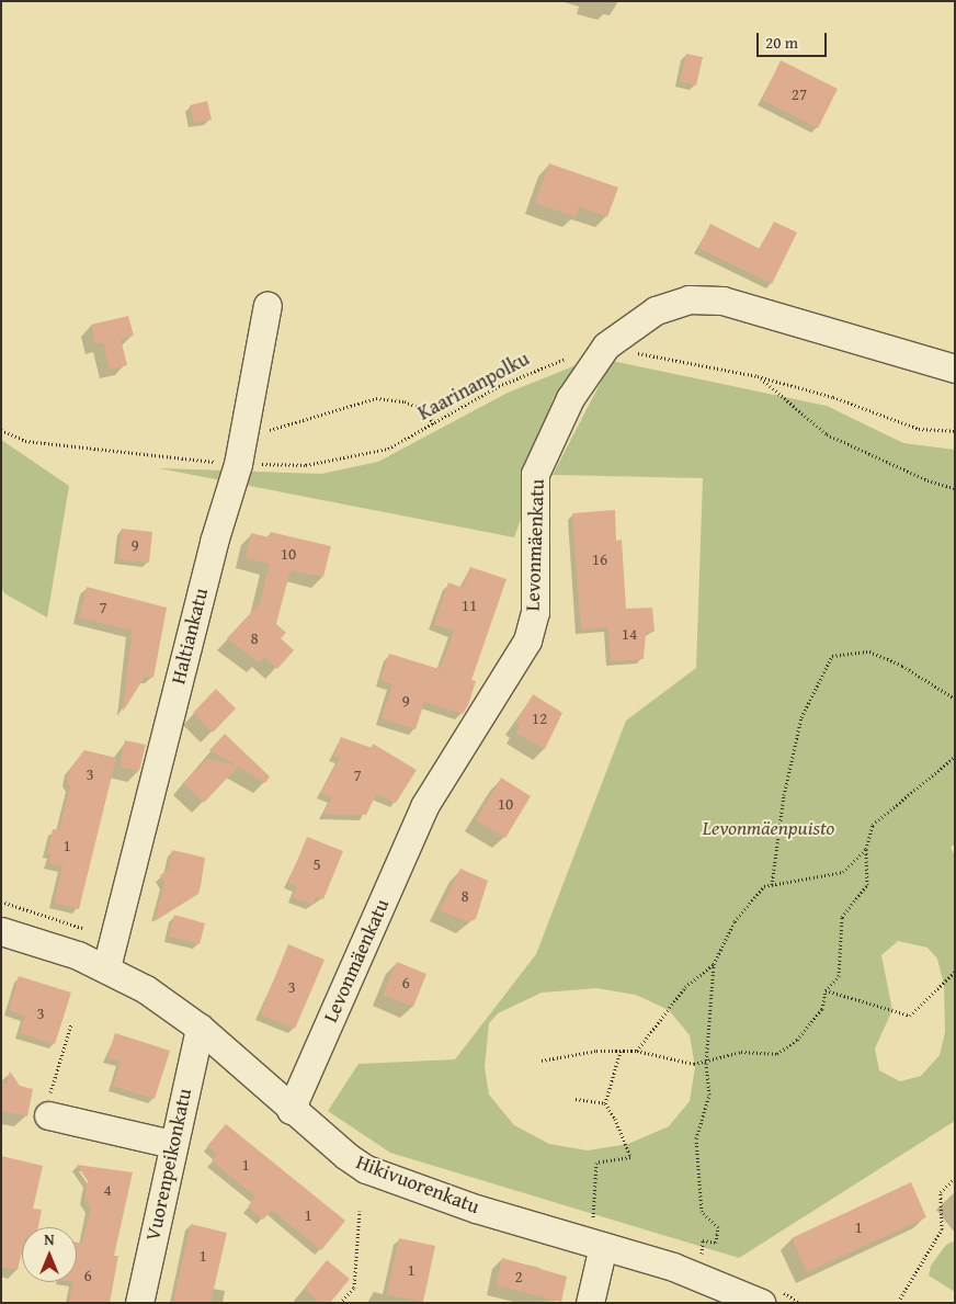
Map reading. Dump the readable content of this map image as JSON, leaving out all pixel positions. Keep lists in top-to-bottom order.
{
  "streets": {
    "street": [
      "Levonmäenkatu",
      "Haltiankatu",
      "Vuorenpeikonkatu",
      "Hikivuorenkatu"
    ],
    "path": ["Kaarinanpolku"]
  },
  "crossings": [
    ["Kaarinanpolku", "Levonmäenkatu"],
    ["Kaarinanpolku", "Haltiankatu"],
    ["Levonmäenkatu", "Hikivuorenkatu"],
    ["Haltiankatu", "Hikivuorenkatu"],
    ["Vuorenpeikonkatu", "Hikivuorenkatu"]
  ],
  "parks": ["Levonmäenpuisto"],
  "house_numbers": [
    "27",
    "9",
    "10",
    "16",
    "11",
    "7",
    "14",
    "8",
    "9",
    "12",
    "3",
    "7",
    "10",
    "1",
    "5",
    "8",
    "6",
    "3",
    "3",
    "1",
    "4",
    "1",
    "1",
    "1",
    "1",
    "6",
    "2"
  ],
  "scale_bar": "20 m",
  "north": "top"
}
